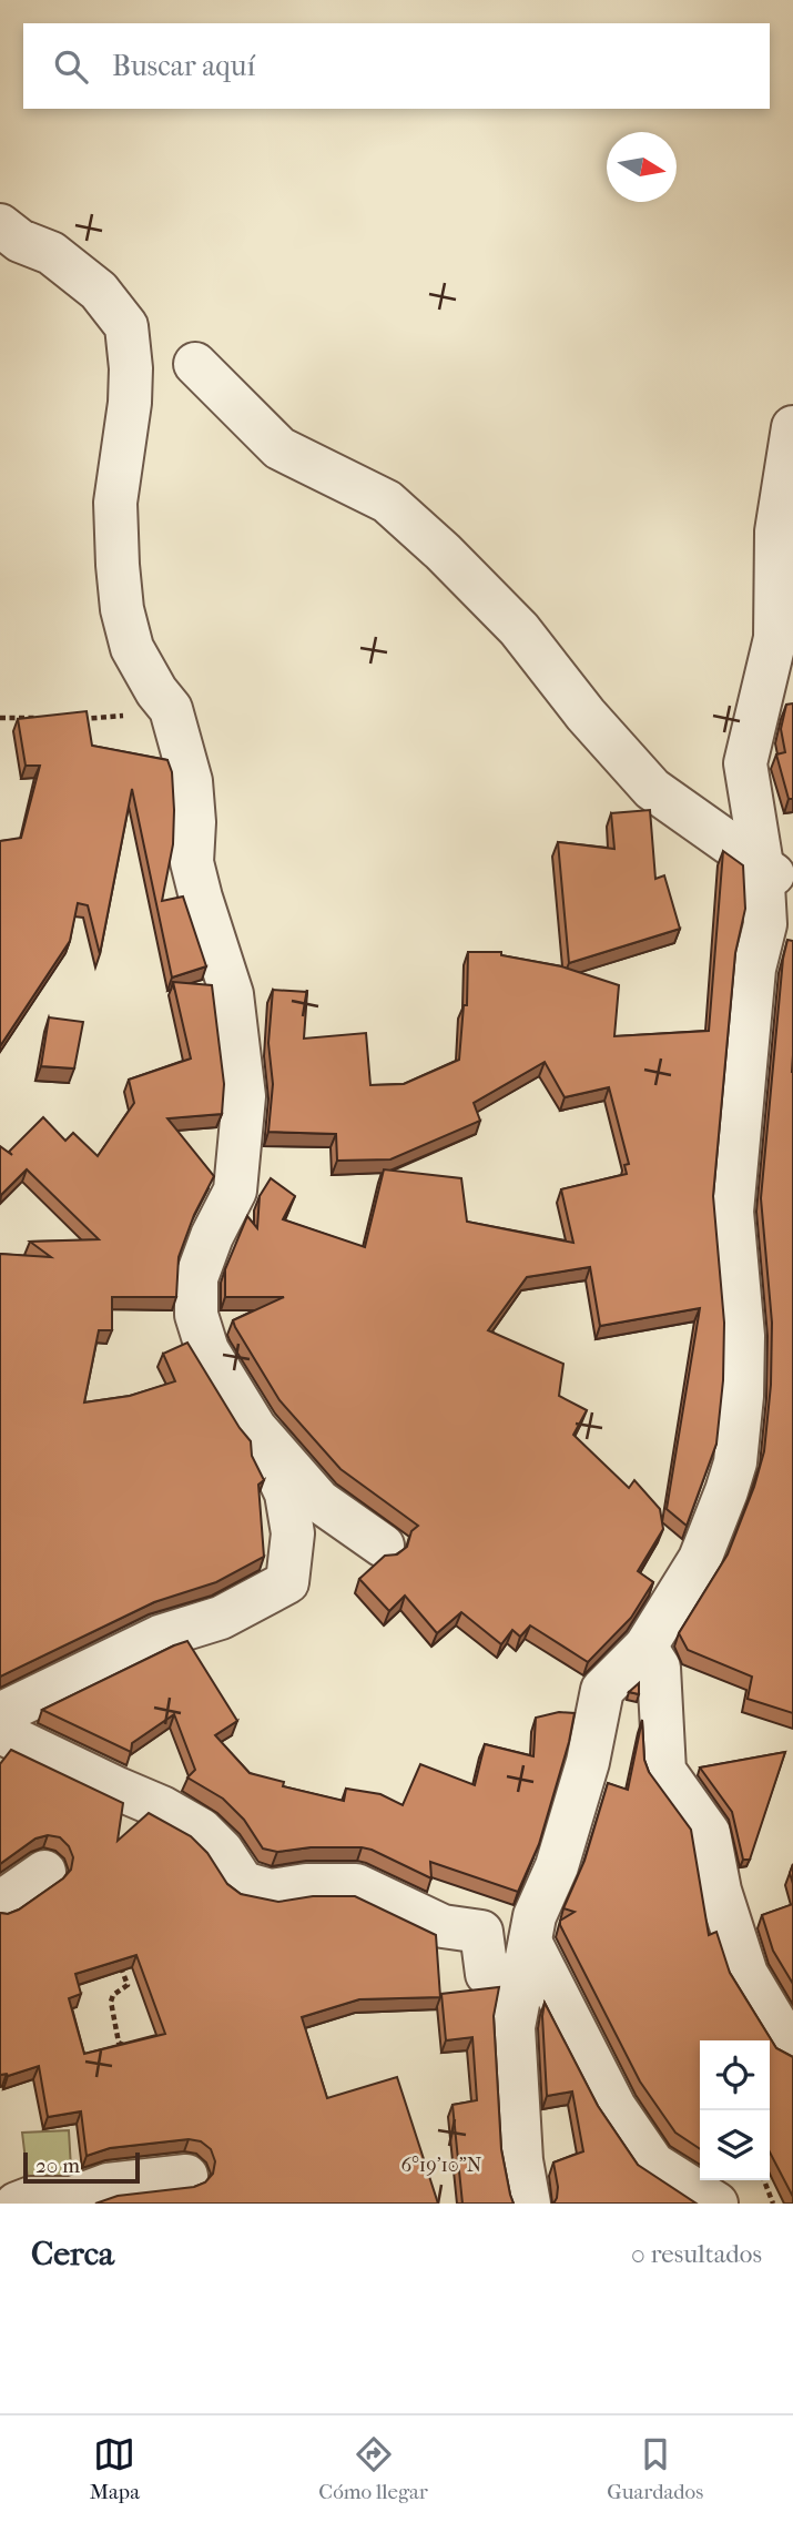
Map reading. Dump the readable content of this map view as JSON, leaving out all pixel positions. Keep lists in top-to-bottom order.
{
  "scale_bar": "20 m",
  "north": "right",
  "page": {
    "search": "Buscar aquí",
    "scale": "20 m",
    "heading": ["Cerca", "0 resultados"],
    "nav": ["Mapa", "Cómo llegar", "Guardados"]
  },
  "coordinates": ["6°19'10\"N"]
}
